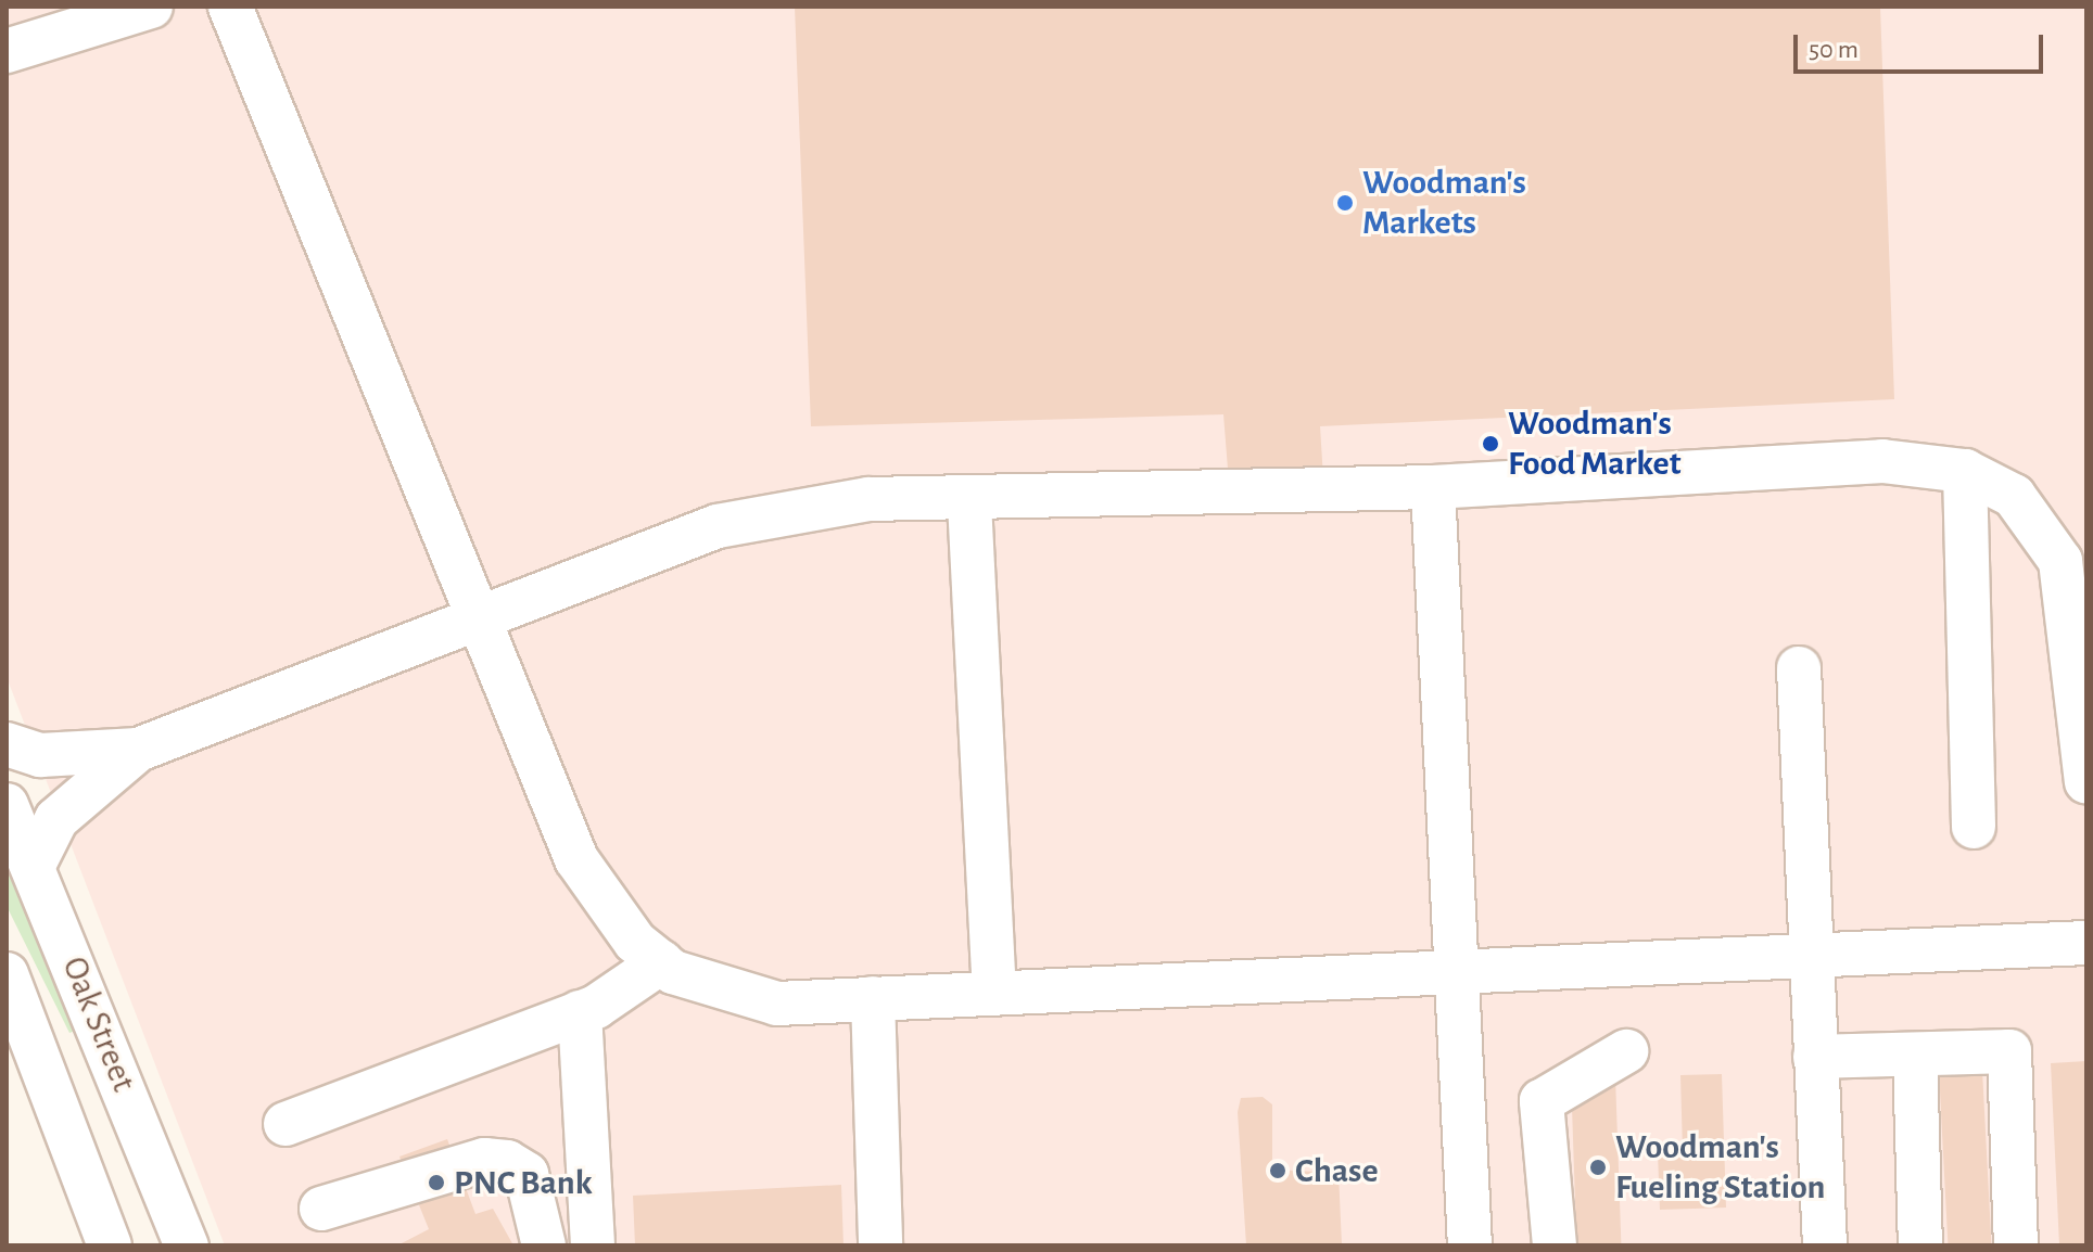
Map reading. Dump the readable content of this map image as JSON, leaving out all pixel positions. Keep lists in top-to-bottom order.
{
  "streets": {
    "street": ["Oak Street"]
  },
  "places": [
    "Woodman's Markets",
    "Woodman's Food Market",
    "Woodman's Fueling Station",
    "Chase",
    "PNC Bank"
  ],
  "scale_bar": "50 m"
}
